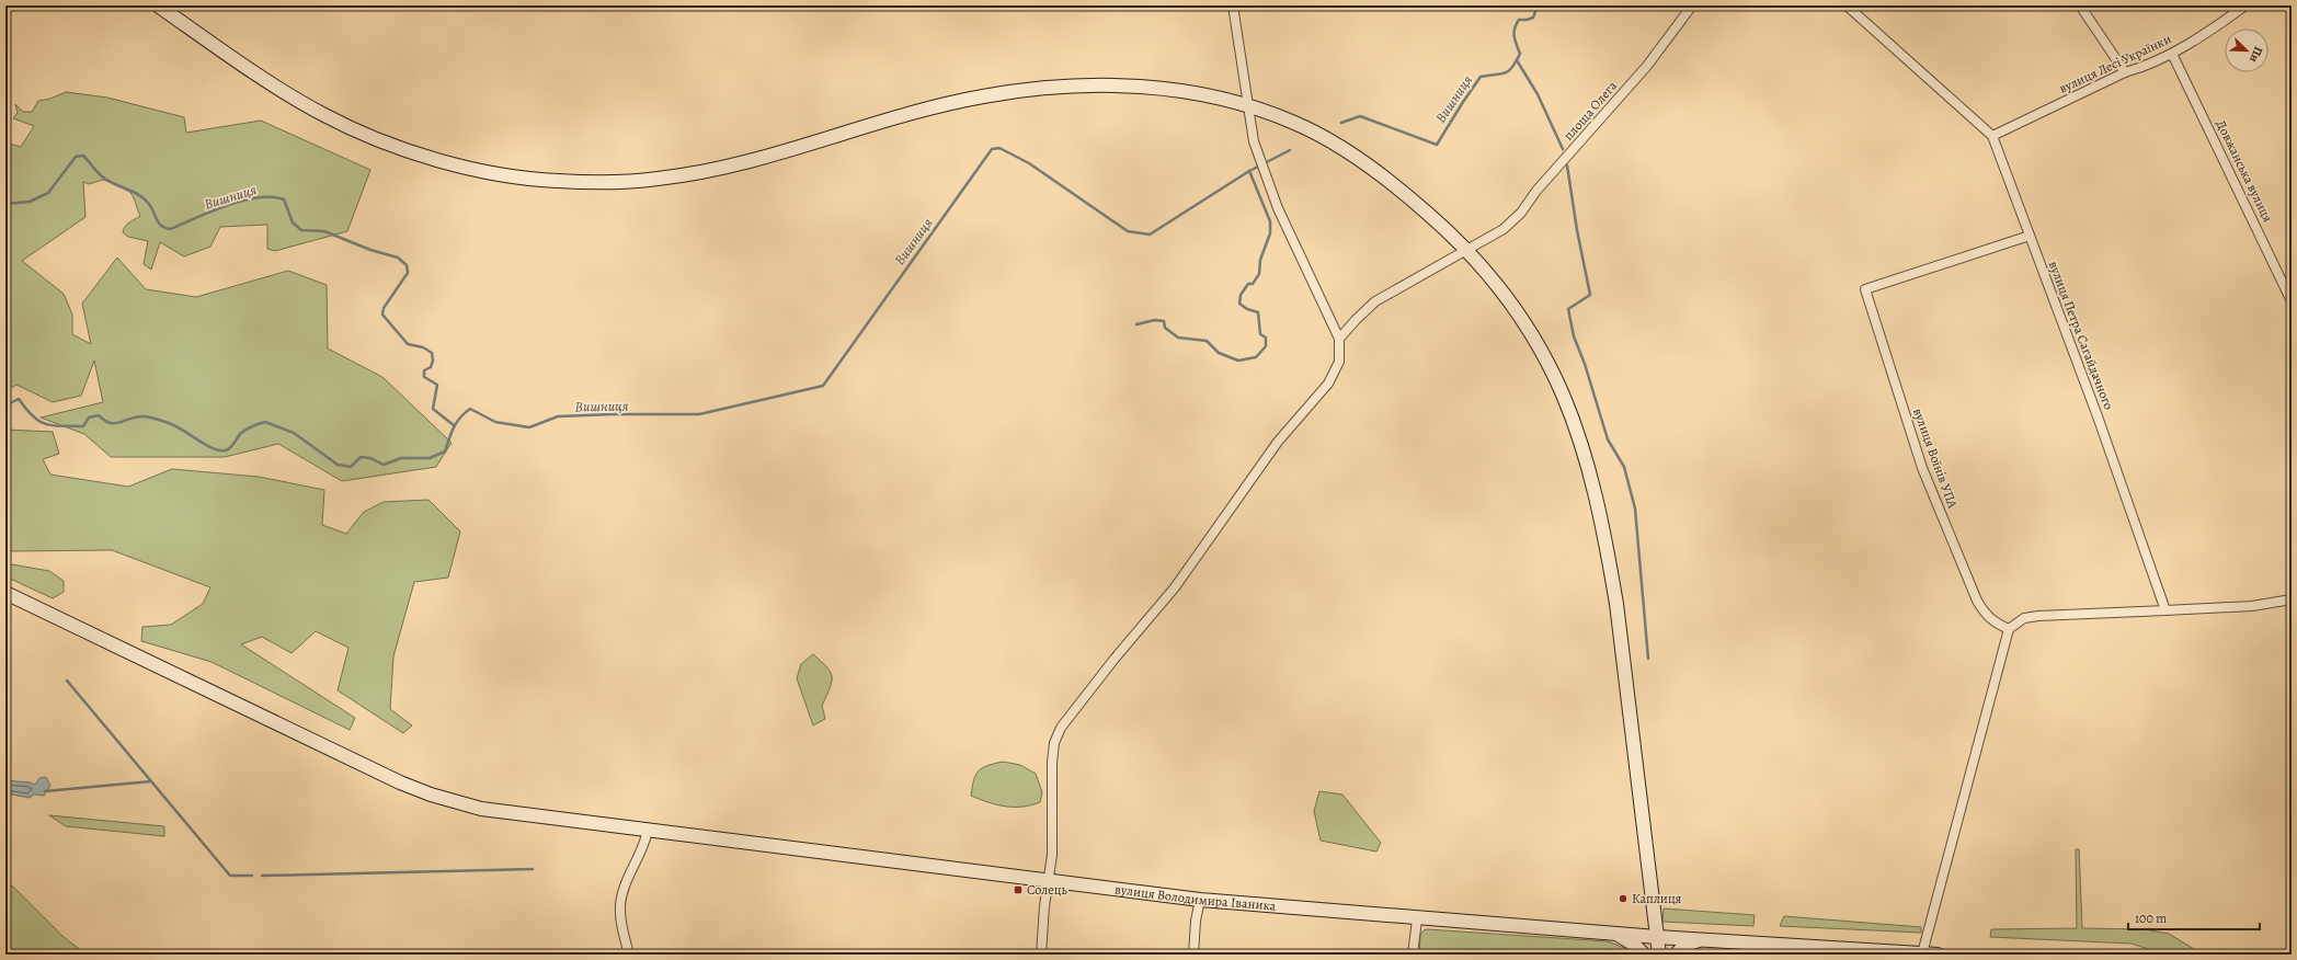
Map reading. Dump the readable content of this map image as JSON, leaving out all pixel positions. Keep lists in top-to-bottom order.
{
  "streets": {
    "main road": ["вулиця Володимира Іваника"],
    "street": [
      "вулиця Лесі Українки",
      "площа Олега",
      "Довжанська вулиця",
      "вулиця Петра Сагайдачного",
      "вулиця Воїнів УПА"
    ]
  },
  "crossings": [
    ["вулиця Лесі Українки", "Довжанська вулиця"],
    ["вулиця Лесі Українки", "вулиця Петра Сагайдачного"],
    ["вулиця Петра Сагайдачного", "вулиця Воїнів УПА"]
  ],
  "water": ["Вишниця"],
  "places": {
    "transit": ["Солець"],
    "other": ["Каплиця"]
  },
  "scale_bar": "100 m",
  "north": "bottom right"
}
